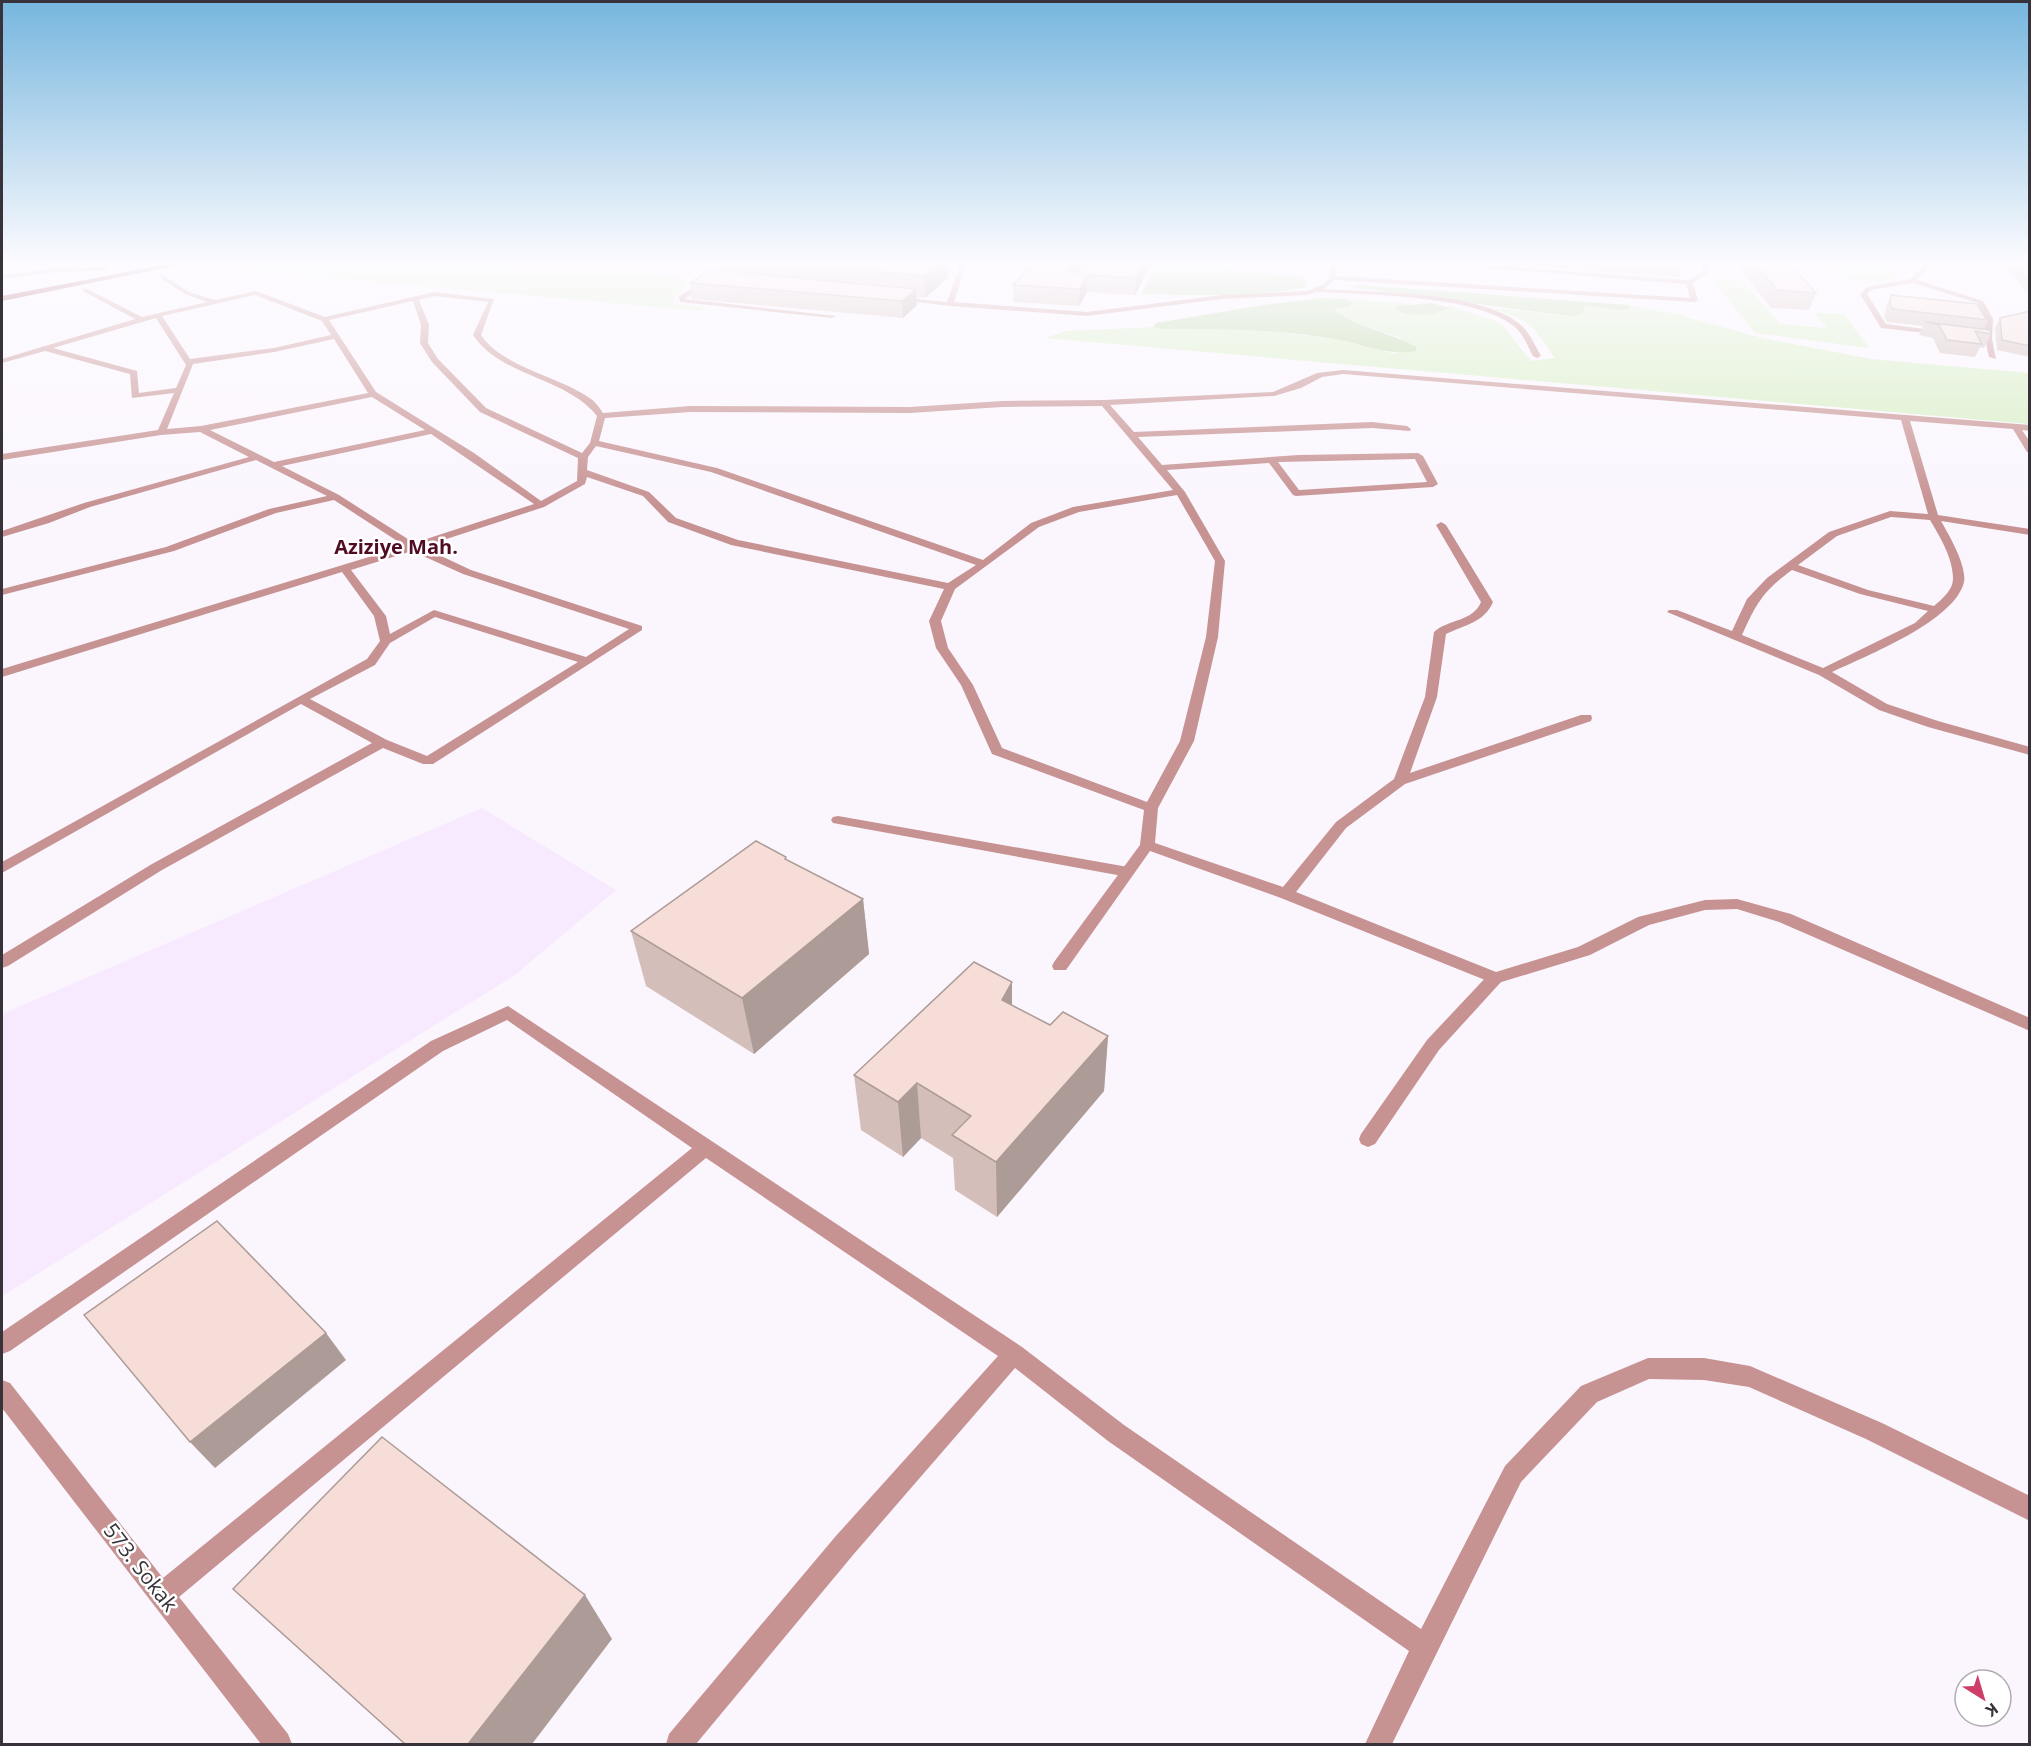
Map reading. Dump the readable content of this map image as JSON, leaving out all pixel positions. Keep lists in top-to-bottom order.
{
  "streets": {
    "street": ["573. Sokak"]
  },
  "districts": ["Aziziye Mah."],
  "north": "bottom right"
}
